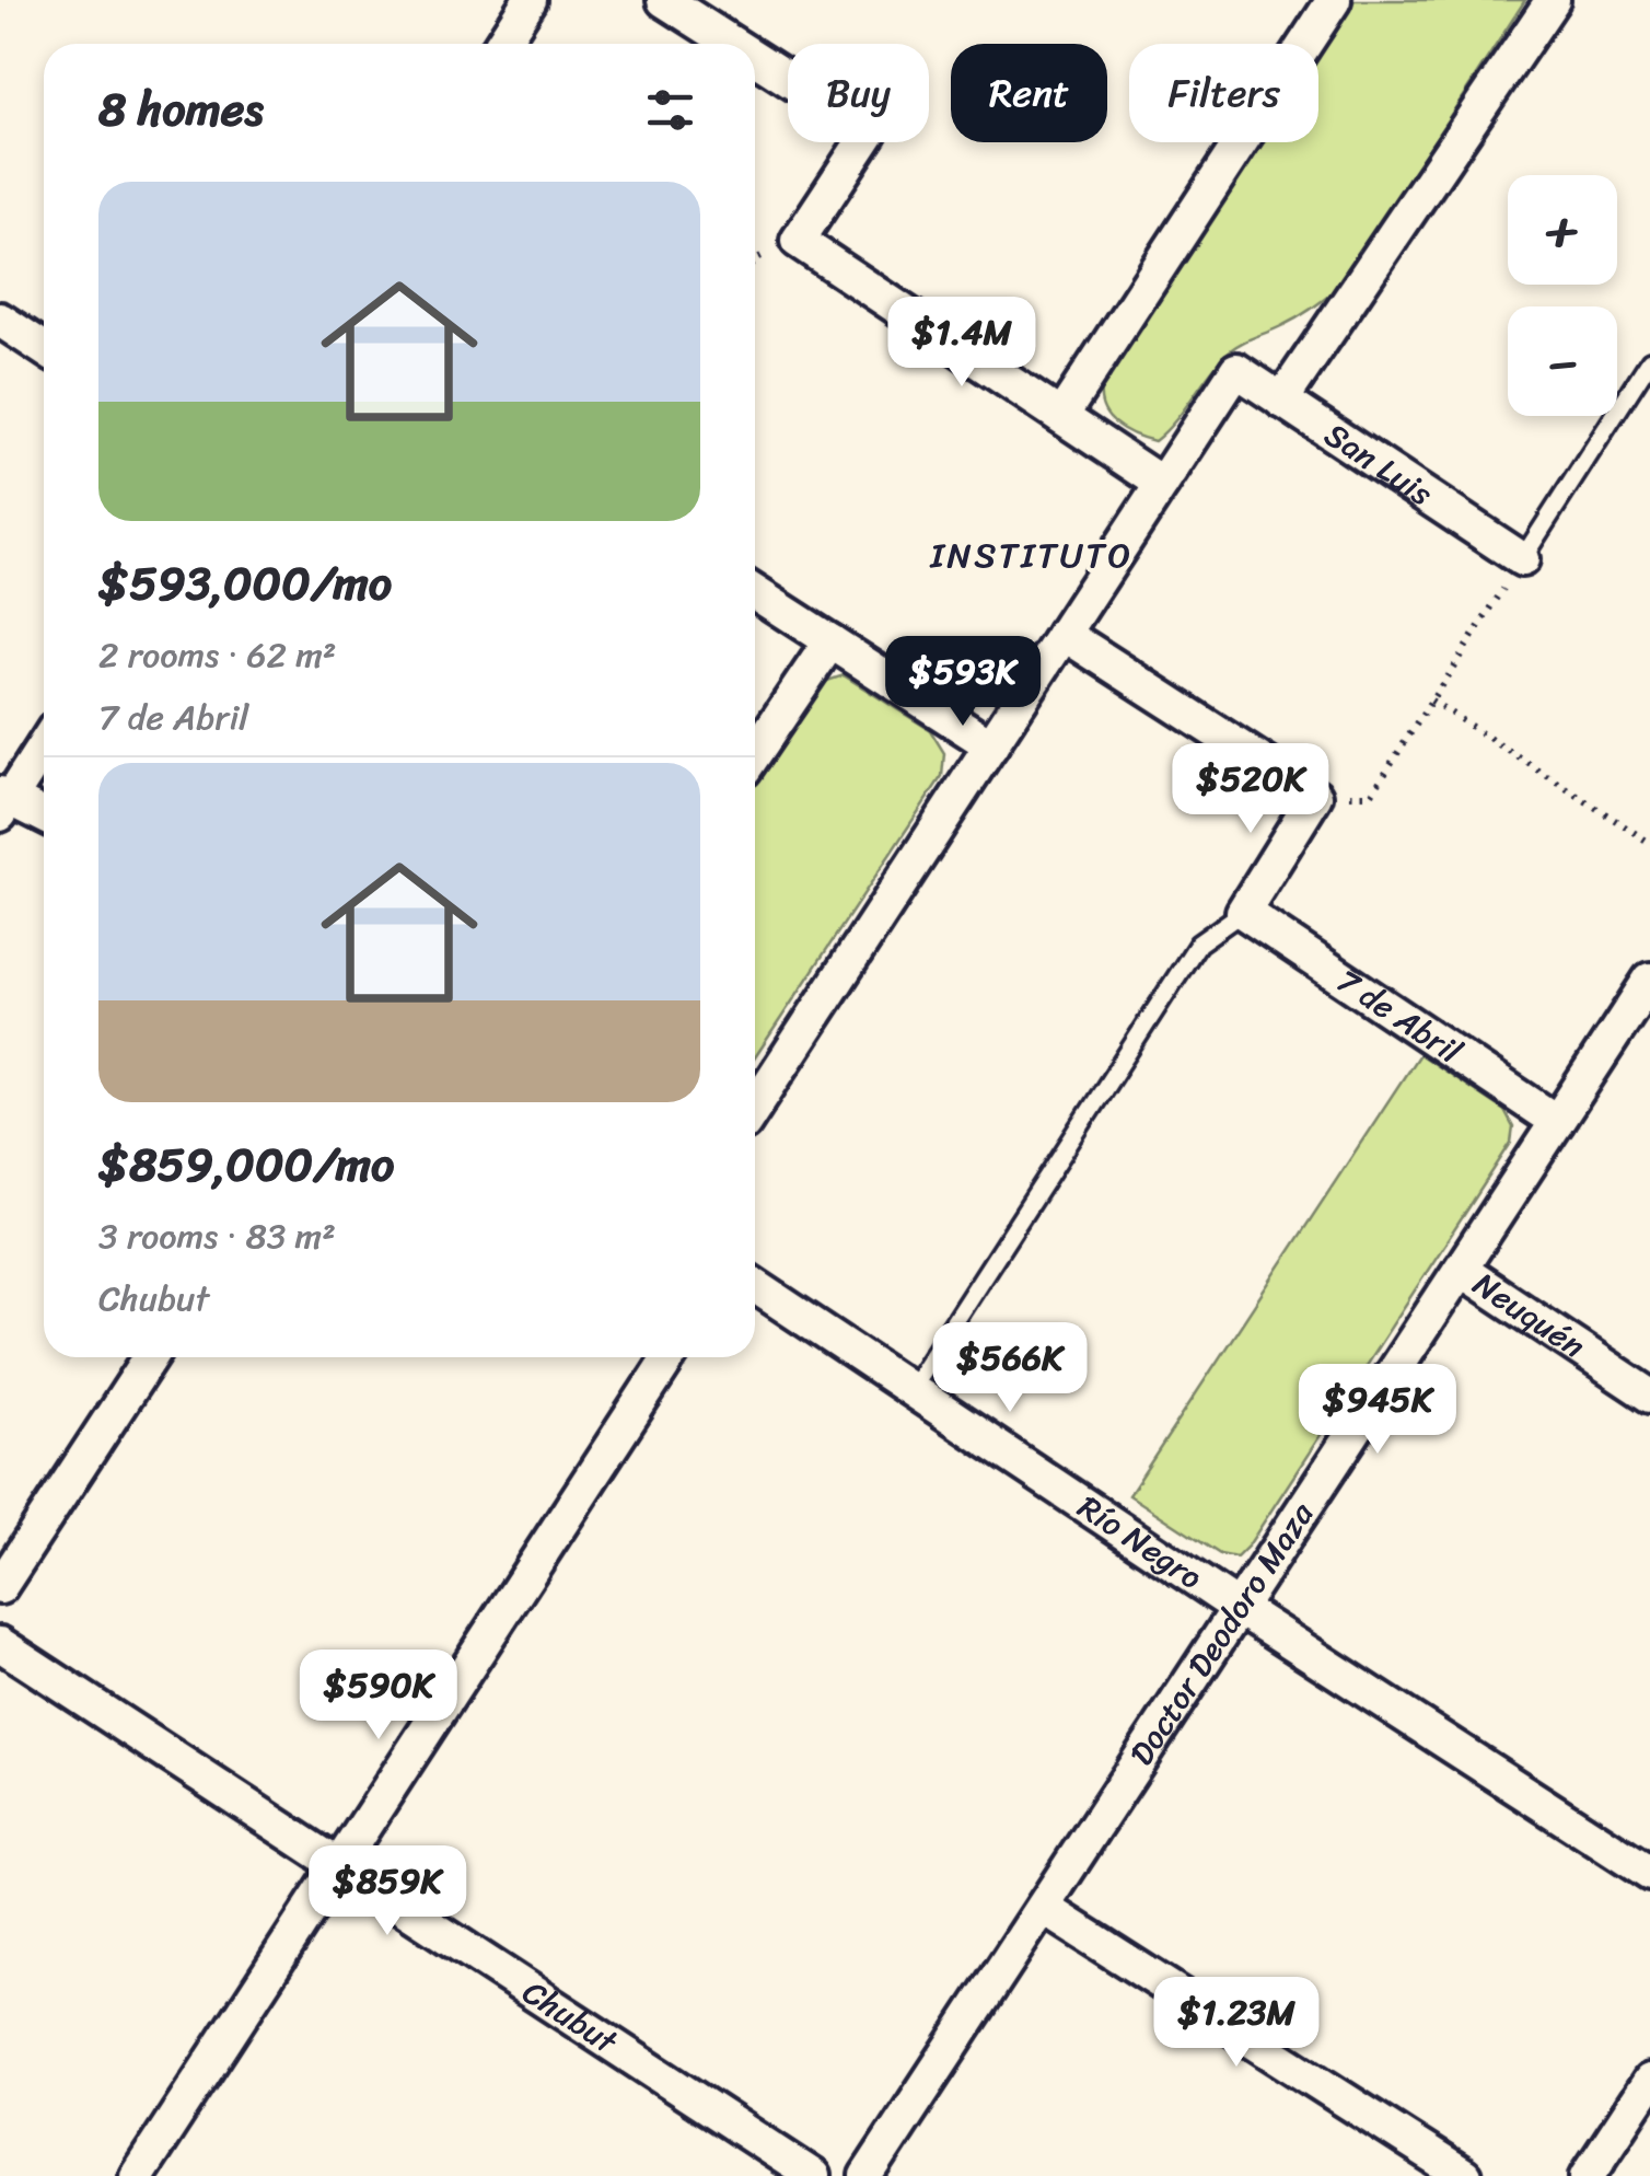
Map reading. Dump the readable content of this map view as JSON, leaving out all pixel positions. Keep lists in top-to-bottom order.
{
  "streets": {
    "street": [
      "San Luis",
      "7 de Abril",
      "Neuquén",
      "Río Negro",
      "Doctor Deodoro Maza",
      "Chubut"
    ]
  },
  "crossings": [
    ["7 de Abril", "Doctor Deodoro Maza"],
    ["Neuquén", "Doctor Deodoro Maza"],
    ["Río Negro", "Doctor Deodoro Maza"]
  ],
  "districts": ["INSTITUTO"],
  "page": {
    "chip": ["Buy", "Rent", "Filters"],
    "heading": "8 homes",
    "map_buttons": ["+", "−"],
    "list": [
      {
        "name": "$593,000/mo",
        "note": "2 rooms · 62 m² · 7 de Abril"
      },
      {
        "name": "$859,000/mo",
        "note": "3 rooms · 83 m² · Chubut"
      }
    ],
    "price": [
      "$1.4M",
      "$593K",
      "$520K",
      "$566K",
      "$945K",
      "$590K",
      "$859K",
      "$1.23M"
    ]
  }
}
